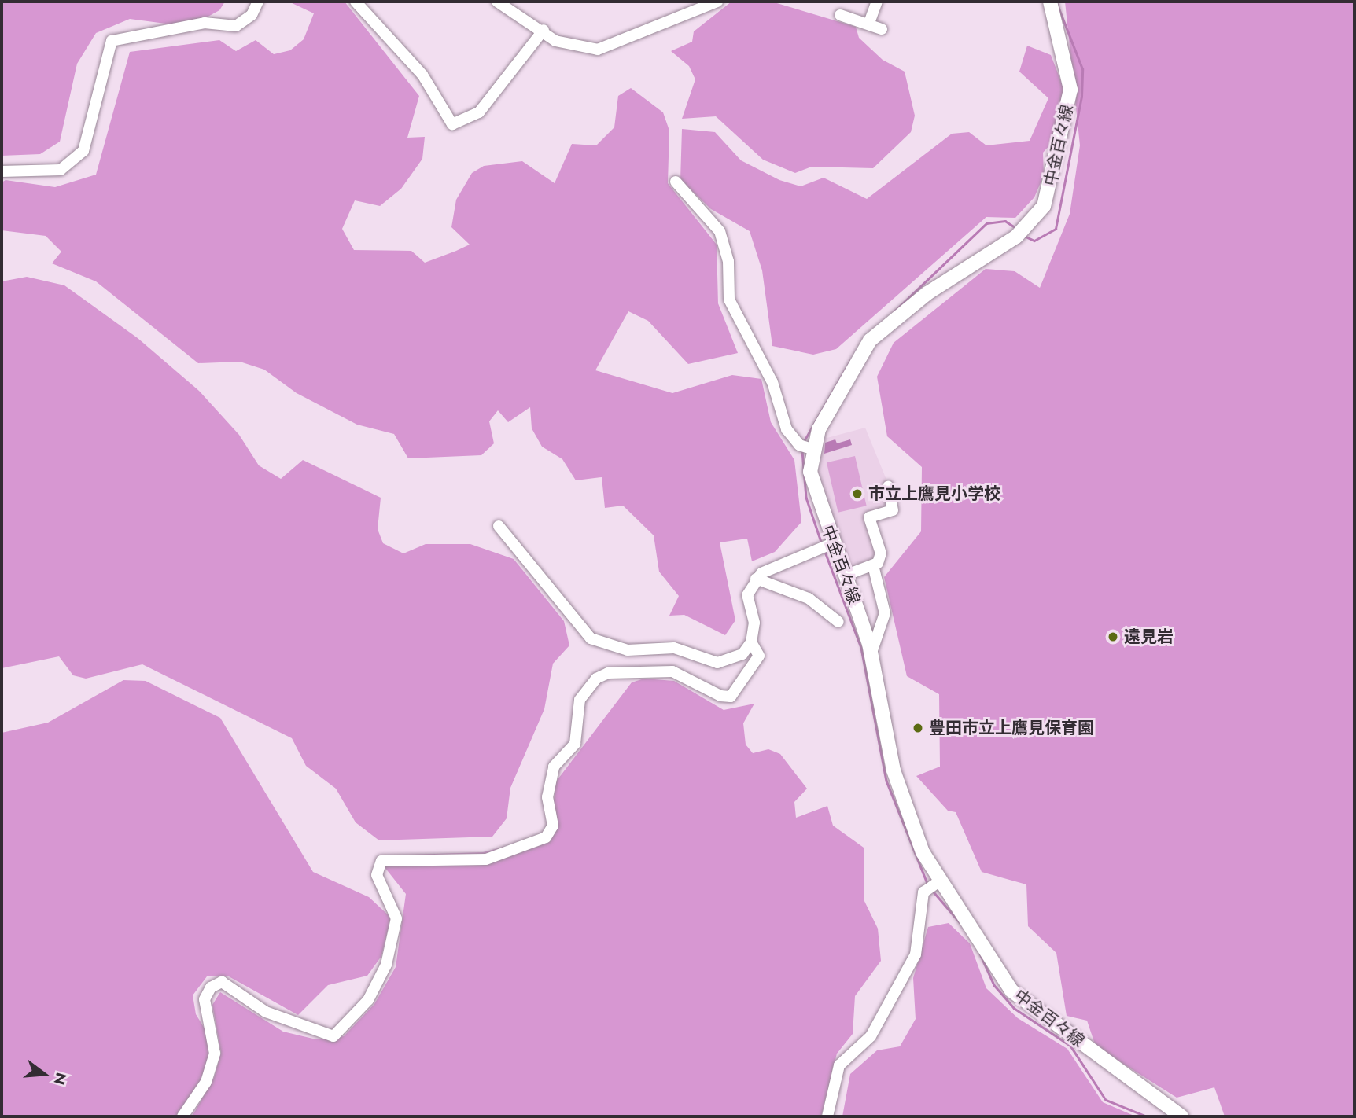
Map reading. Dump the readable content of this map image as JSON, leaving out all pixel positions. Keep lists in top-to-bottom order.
{
  "streets": {
    "main road": ["中金百々線"]
  },
  "places": ["市立上鷹見小学校", "遠見岩", "豊田市立上鷹見保育園"],
  "north": "right"
}
